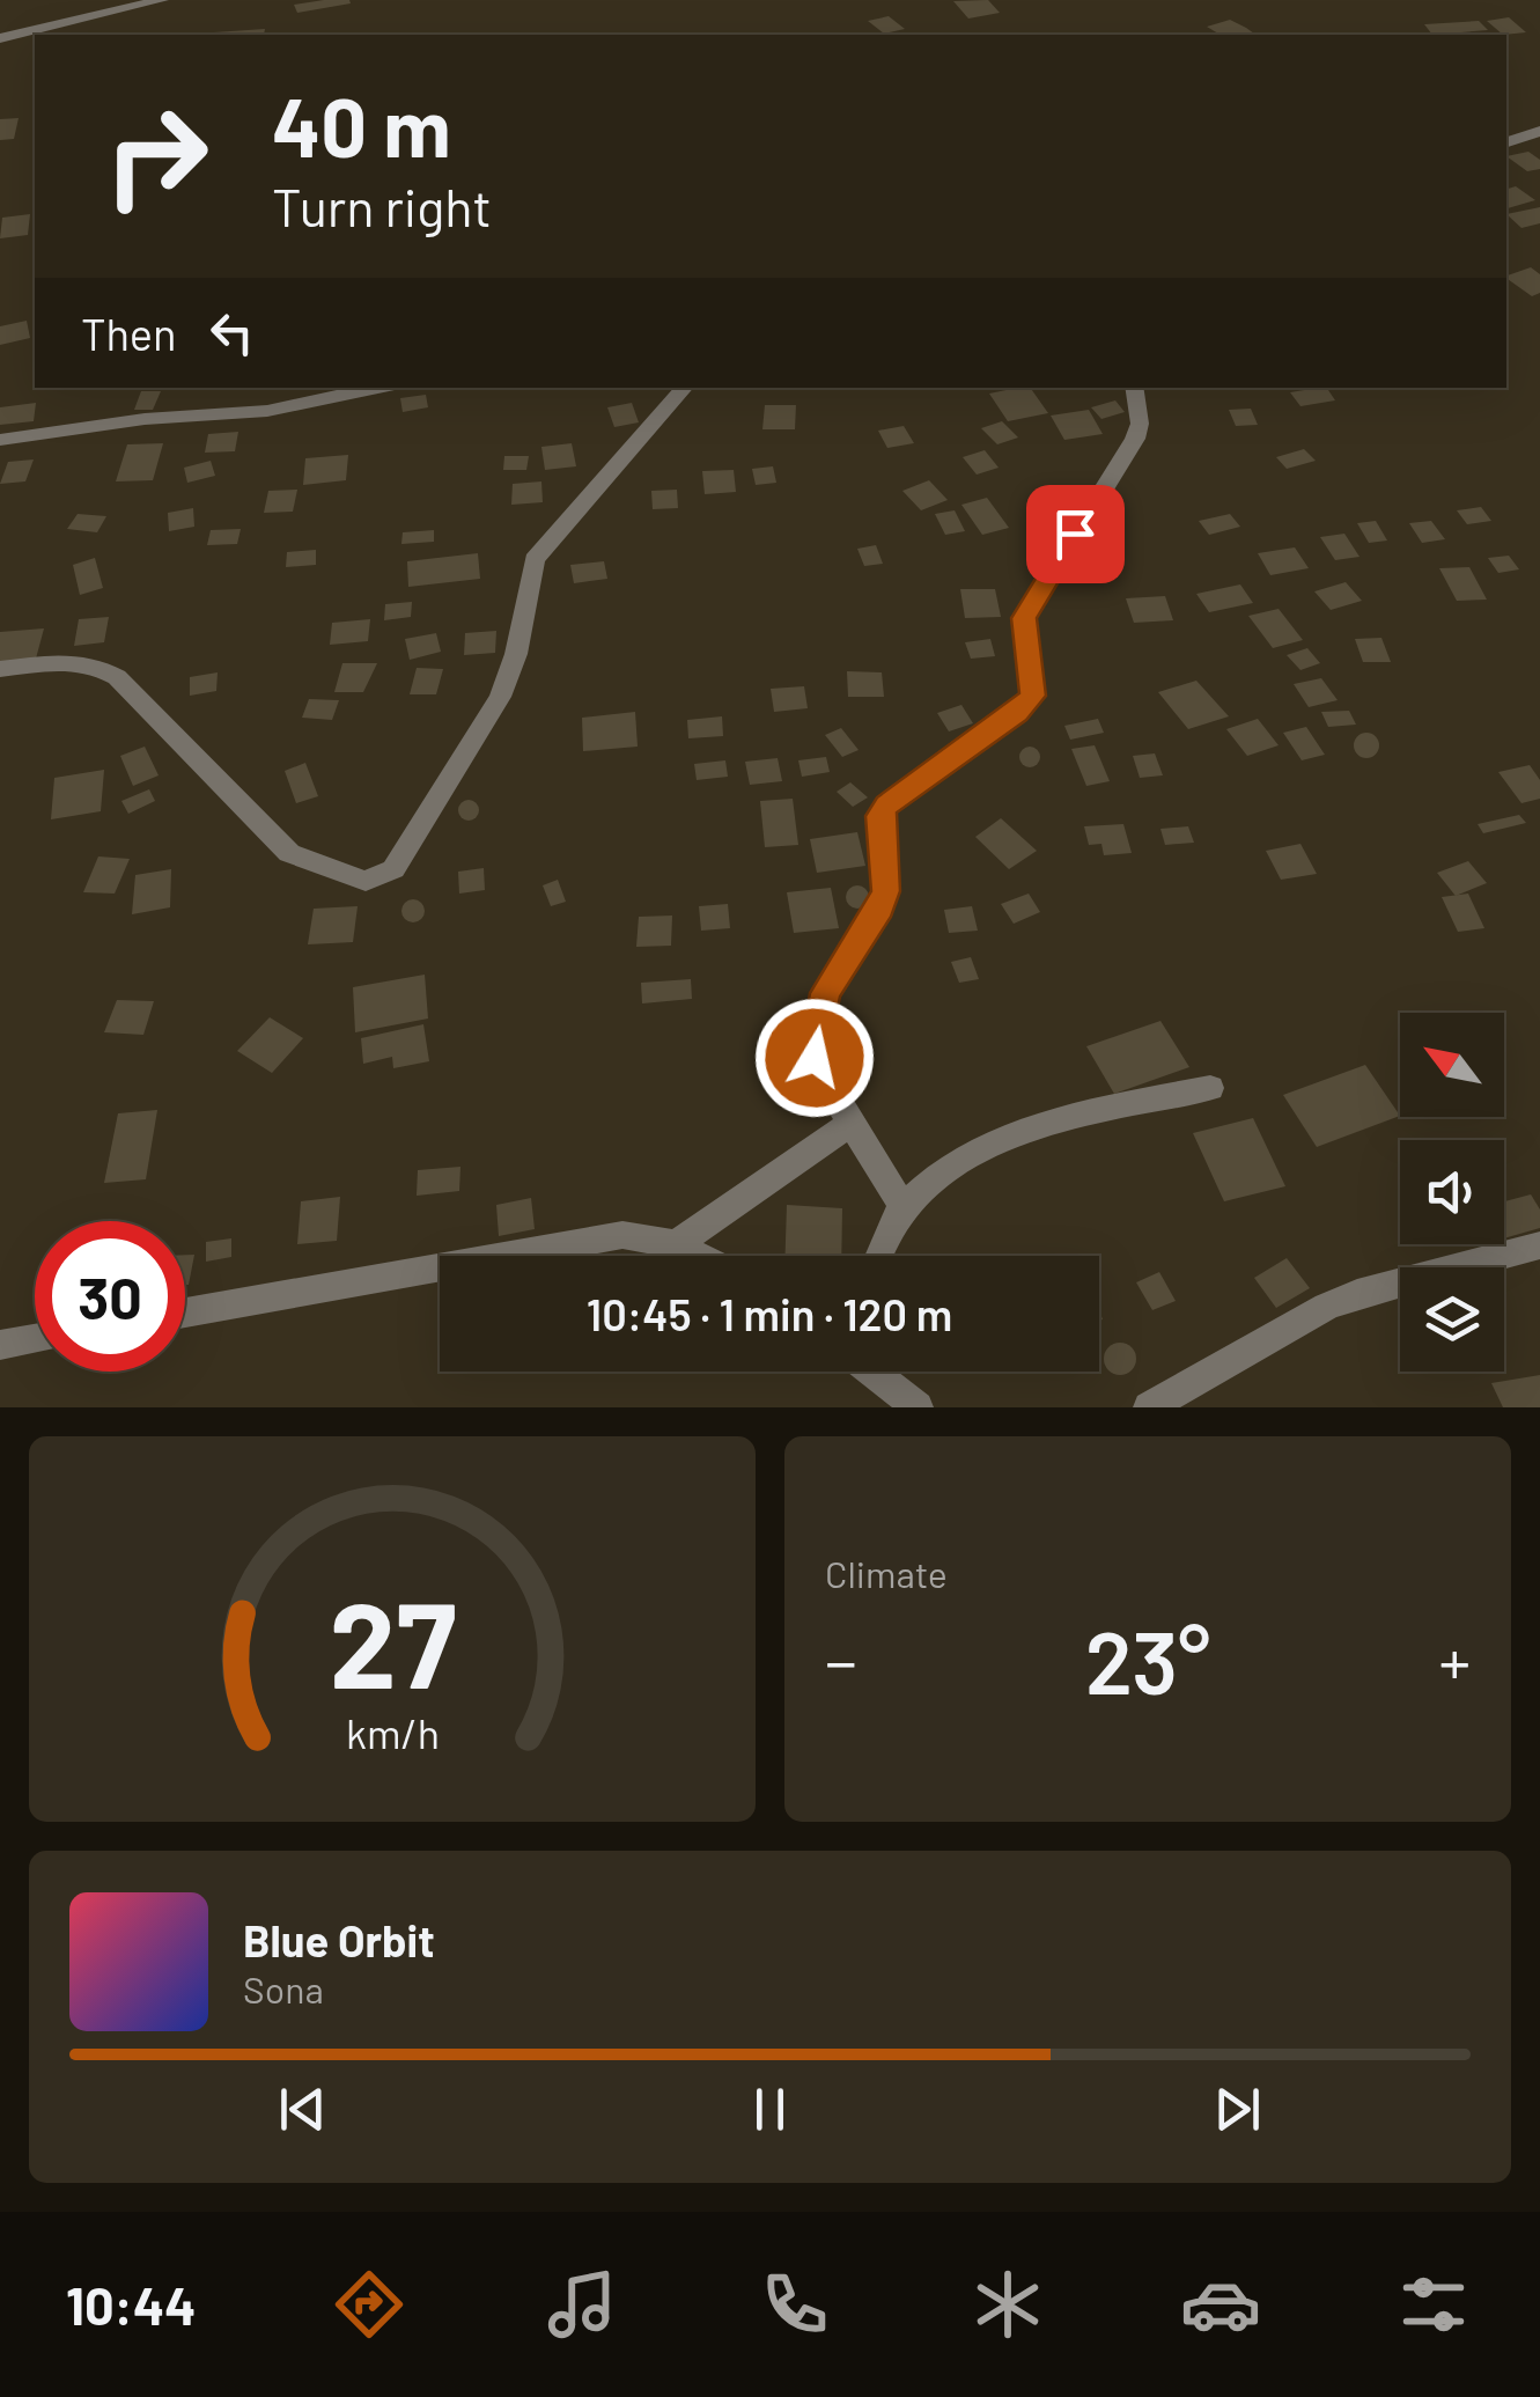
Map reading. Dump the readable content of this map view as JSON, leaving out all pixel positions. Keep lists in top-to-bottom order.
{
  "north": "top left",
  "page": {
    "turn": ["40 m", "Turn right"],
    "then": "Then",
    "limit": "30",
    "trip": "10:45 · 1 min · 120 m",
    "tile": "Climate",
    "heat": ["−", "23°", "+"],
    "song": ["Blue Orbit", "Sona"],
    "tabs": "10:44",
    "gauge": ["27", "km/h"]
  }
}
